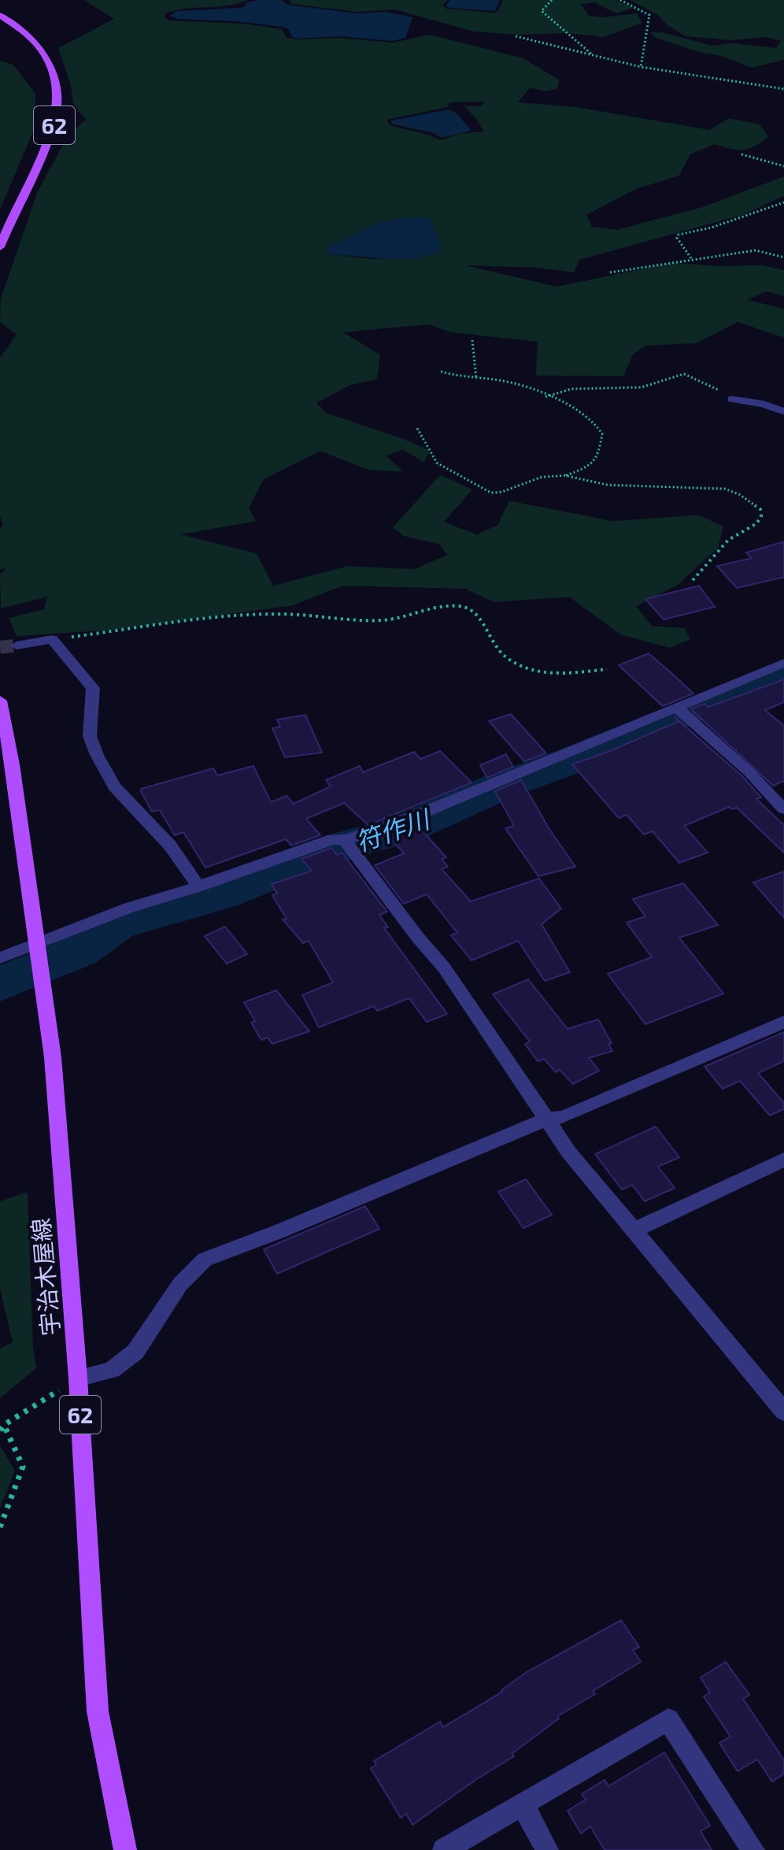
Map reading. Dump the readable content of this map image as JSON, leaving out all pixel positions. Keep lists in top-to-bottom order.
{
  "streets": {
    "main road": ["62", "宇治木屋線"]
  },
  "water": ["符作川"]
}
